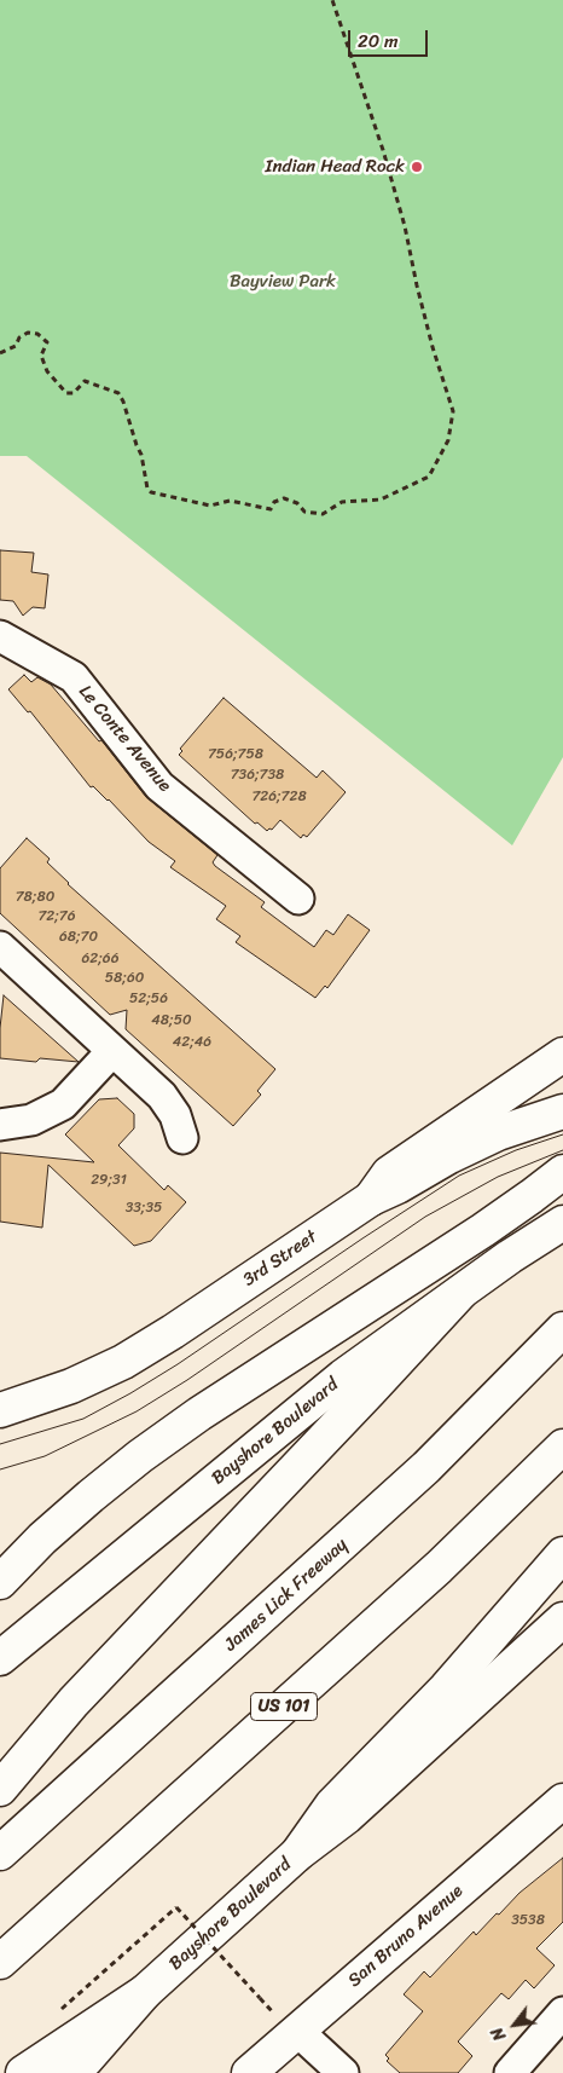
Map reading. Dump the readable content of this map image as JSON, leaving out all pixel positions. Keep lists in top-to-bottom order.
{
  "streets": {
    "main road": [
      "3rd Street",
      "Bayshore Boulevard",
      "James Lick Freeway",
      "US 101",
      "San Bruno Avenue"
    ],
    "street": ["Le Conte Avenue"]
  },
  "parks": ["Bayview Park"],
  "places": ["Indian Head Rock"],
  "house_numbers": [
    "756;758",
    "736;738",
    "726;728",
    "78;80",
    "72;76",
    "68;70",
    "62;66",
    "58;60",
    "52;56",
    "48;50",
    "42;46",
    "29;31",
    "33;35",
    "3538"
  ],
  "scale_bar": "20 m",
  "north": "bottom left"
}
